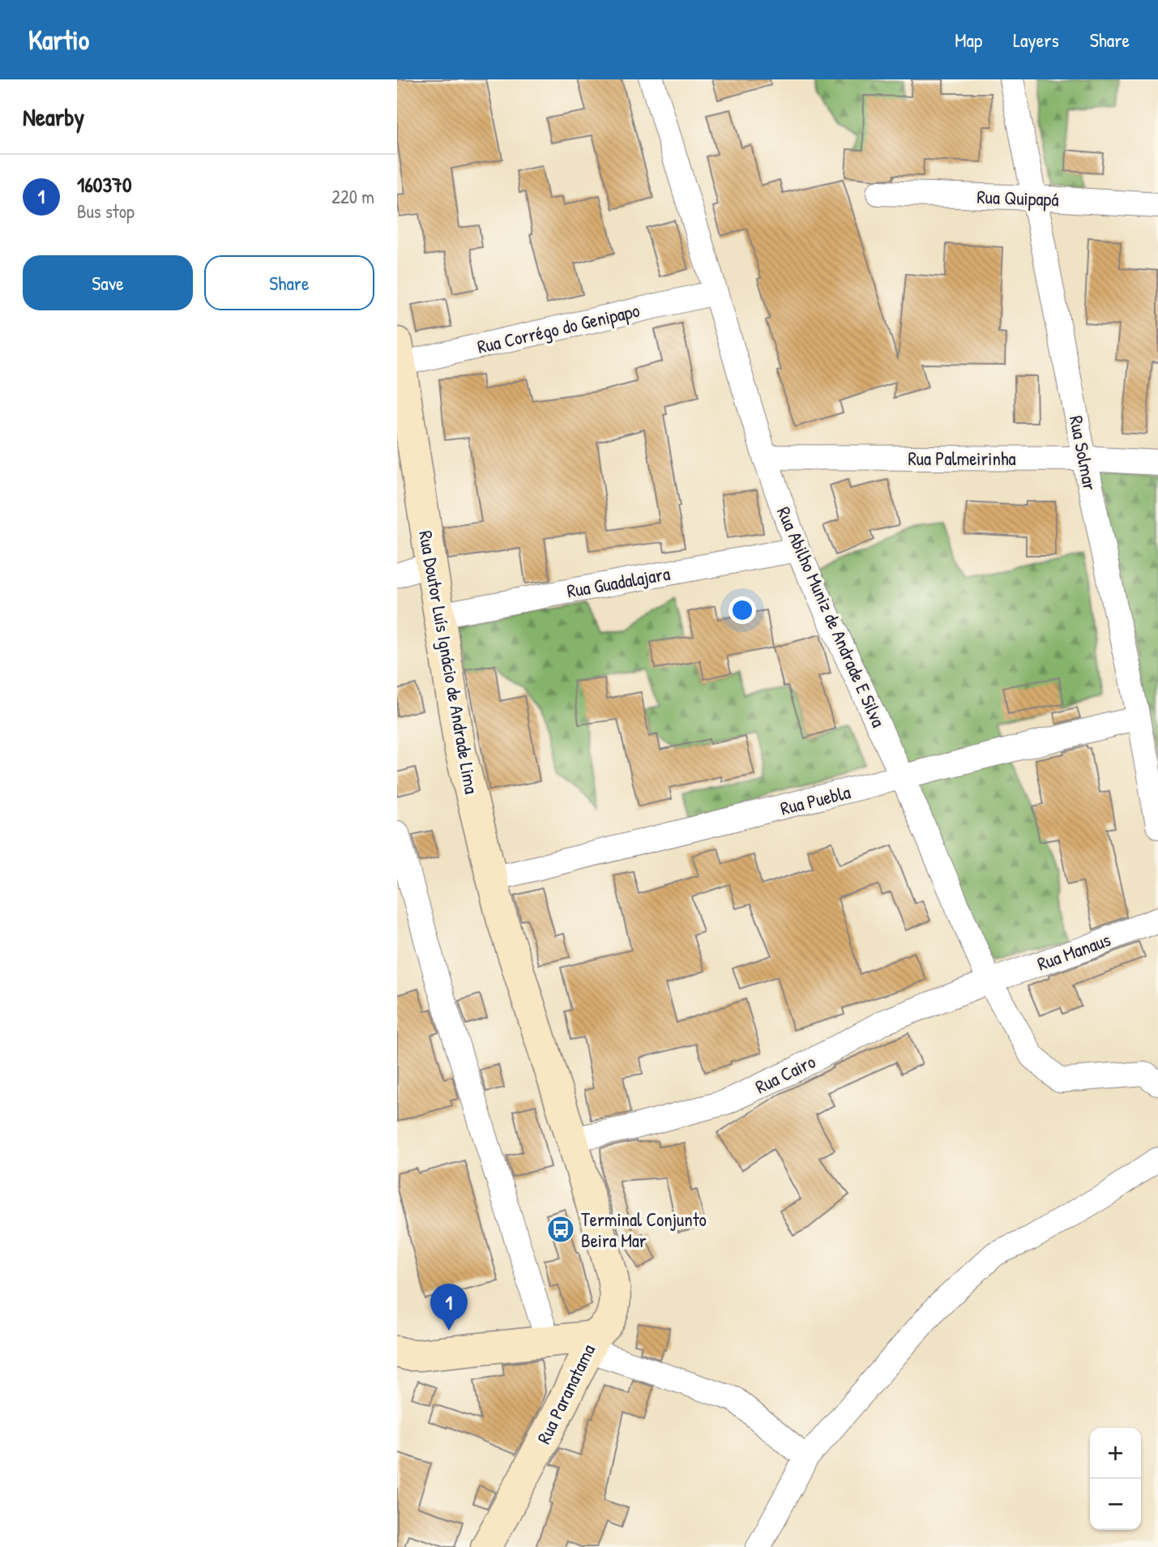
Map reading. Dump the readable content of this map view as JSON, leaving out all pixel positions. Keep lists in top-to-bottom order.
{
  "streets": {
    "main road": ["Rua Doutor Luís Ignácio de Andrade Lima", "Rua Paranatama"],
    "street": [
      "Rua Quipapá",
      "Rua Corrégo do Genipapo",
      "Rua Solmar",
      "Rua Palmeirinha",
      "Rua Guadalajara",
      "Rua Abilho Muniz de Andrade E Silva",
      "Rua Puebla",
      "Rua Manaus",
      "Rua Cairo"
    ]
  },
  "crossings": [
    ["Rua Quipapá", "Rua Solmar"],
    ["Rua Corrégo do Genipapo", "Rua Abilho Muniz de Andrade E Silva"],
    ["Rua Corrégo do Genipapo", "Rua Doutor Luís Ignácio de Andrade Lima"],
    ["Rua Solmar", "Rua Palmeirinha"],
    ["Rua Solmar", "Rua Puebla"],
    ["Rua Palmeirinha", "Rua Abilho Muniz de Andrade E Silva"],
    ["Rua Guadalajara", "Rua Abilho Muniz de Andrade E Silva"],
    ["Rua Guadalajara", "Rua Doutor Luís Ignácio de Andrade Lima"],
    ["Rua Abilho Muniz de Andrade E Silva", "Rua Puebla"],
    ["Rua Abilho Muniz de Andrade E Silva", "Rua Manaus"],
    ["Rua Abilho Muniz de Andrade E Silva", "Rua Cairo"],
    ["Rua Doutor Luís Ignácio de Andrade Lima", "Rua Puebla"],
    ["Rua Doutor Luís Ignácio de Andrade Lima", "Rua Cairo"],
    ["Rua Doutor Luís Ignácio de Andrade Lima", "Rua Paranatama"],
    ["Rua Manaus", "Rua Cairo"],
    ["Rua Cairo", "Rua Paranatama"]
  ],
  "places": {
    "bus stop": ["Terminal Conjunto Beira Mar"]
  },
  "page": {
    "header": "Kartio",
    "nav": ["Map", "Layers", "Share"],
    "heading": "Nearby",
    "list": [
      {
        "mark": "1",
        "name": "160370",
        "note": "Bus stop",
        "value": "220 m"
      }
    ],
    "buttons": ["Save", "Share"],
    "pins": "1",
    "map_buttons": ["+", "−"]
  }
}
